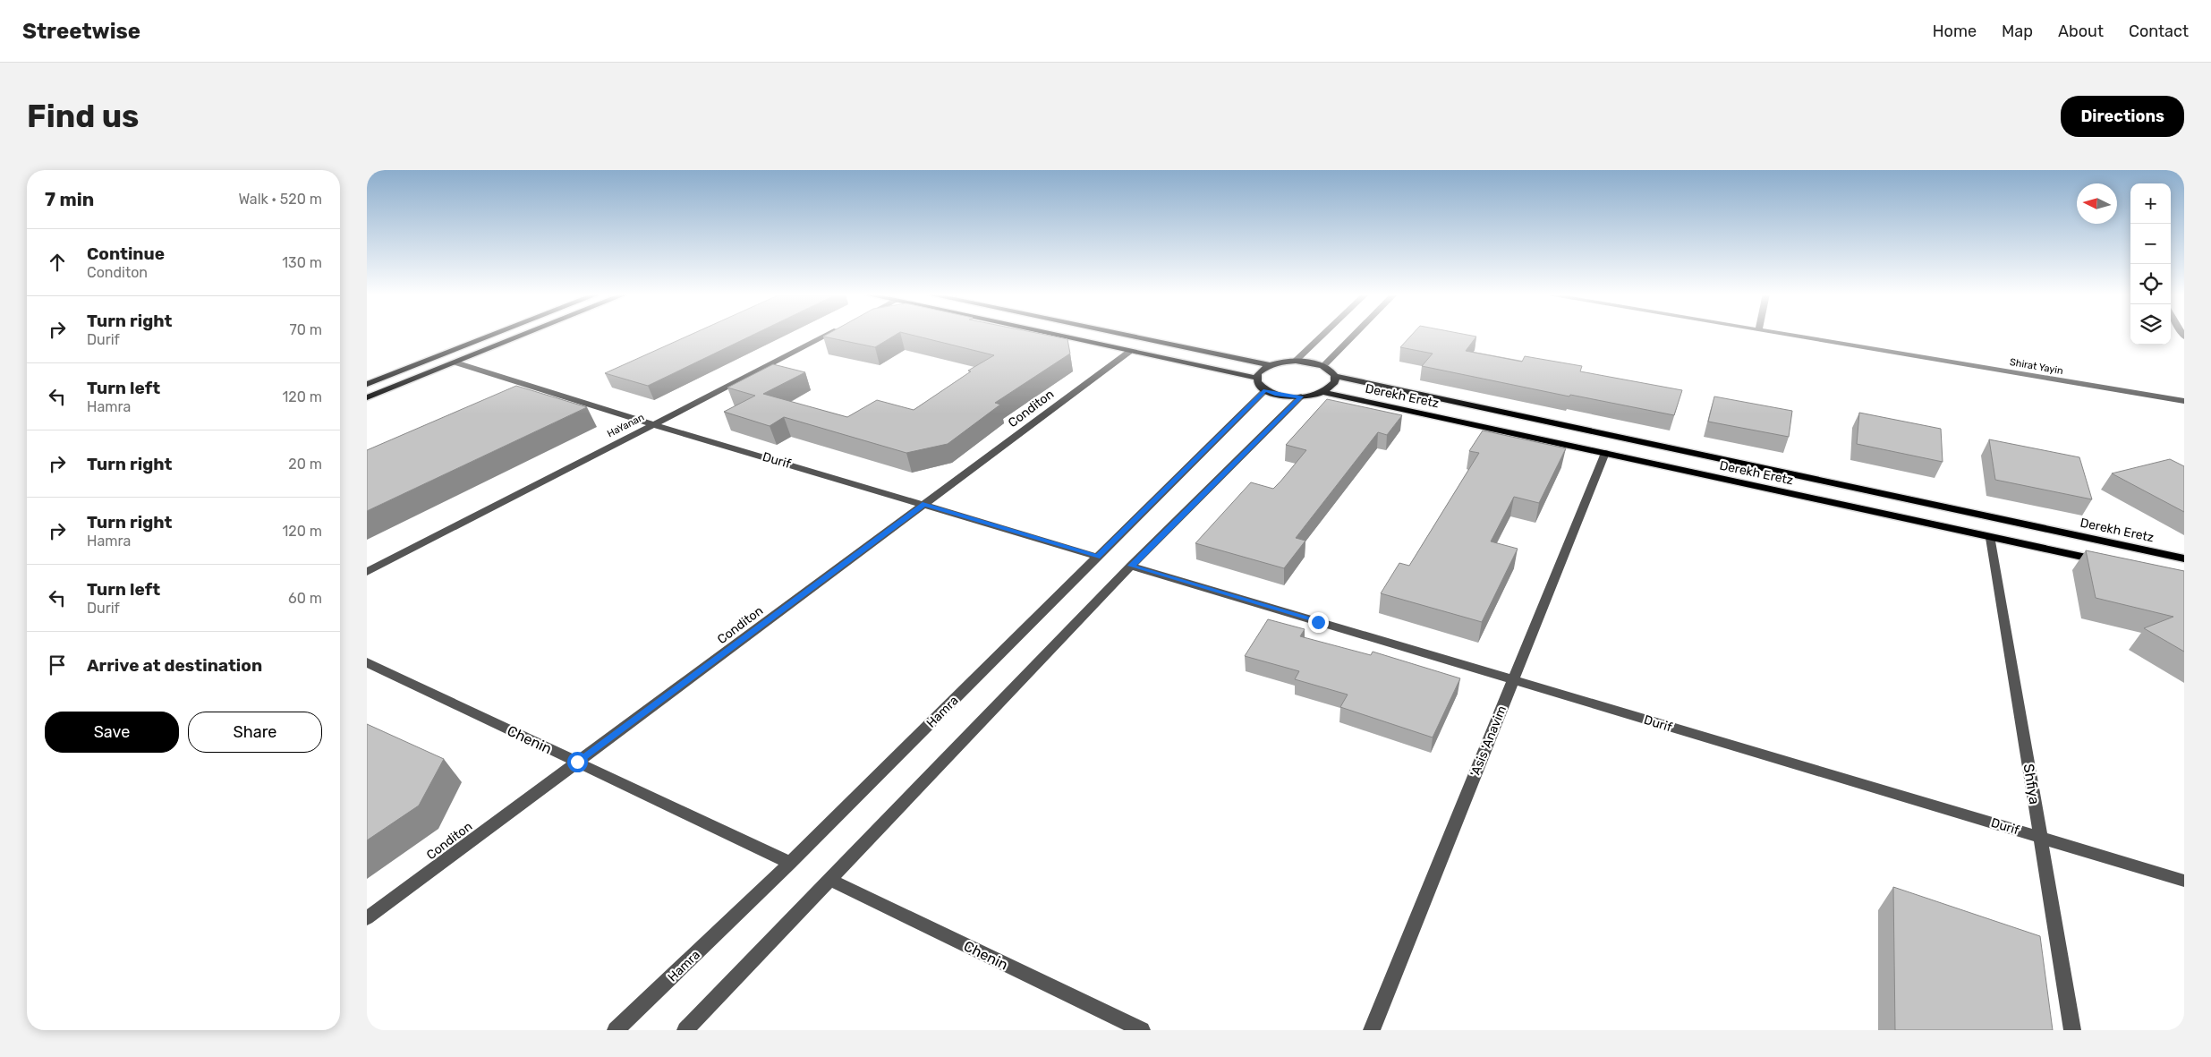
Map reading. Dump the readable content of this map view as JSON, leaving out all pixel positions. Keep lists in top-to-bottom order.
{
  "streets": {
    "main road": ["Derekh Eretz"],
    "street": [
      "Shirat Yayin",
      "Conditon",
      "HaYanan",
      "Durif",
      "Hamra",
      "Chenin",
      "'Asis 'Anavim",
      "Shfiya"
    ]
  },
  "crossings": [
    ["Derekh Eretz", "'Asis 'Anavim"],
    ["Derekh Eretz", "Shfiya"],
    ["Conditon", "Durif"],
    ["Conditon", "Chenin"],
    ["HaYanan", "Durif"],
    ["Durif", "Hamra"],
    ["Durif", "'Asis 'Anavim"],
    ["Durif", "Shfiya"],
    ["Hamra", "Chenin"]
  ],
  "north": "left",
  "page": {
    "header": "Streetwise",
    "nav": [
      "Home",
      "Map",
      "About",
      "Contact"
    ],
    "buttons": [
      "Directions",
      ["Save", "Share"]
    ],
    "title": "Find us",
    "heading": ["7 min", "Walk · 520 m"],
    "map_buttons": ["+", "−"],
    "list": [
      ["Continue", "Conditon", "130 m"],
      ["Turn right", "Durif", "70 m"],
      ["Turn left", "Hamra", "120 m"],
      ["Turn right", "20 m"],
      ["Turn right", "Hamra", "120 m"],
      ["Turn left", "Durif", "60 m"],
      "Arrive at destination"
    ]
  }
}
